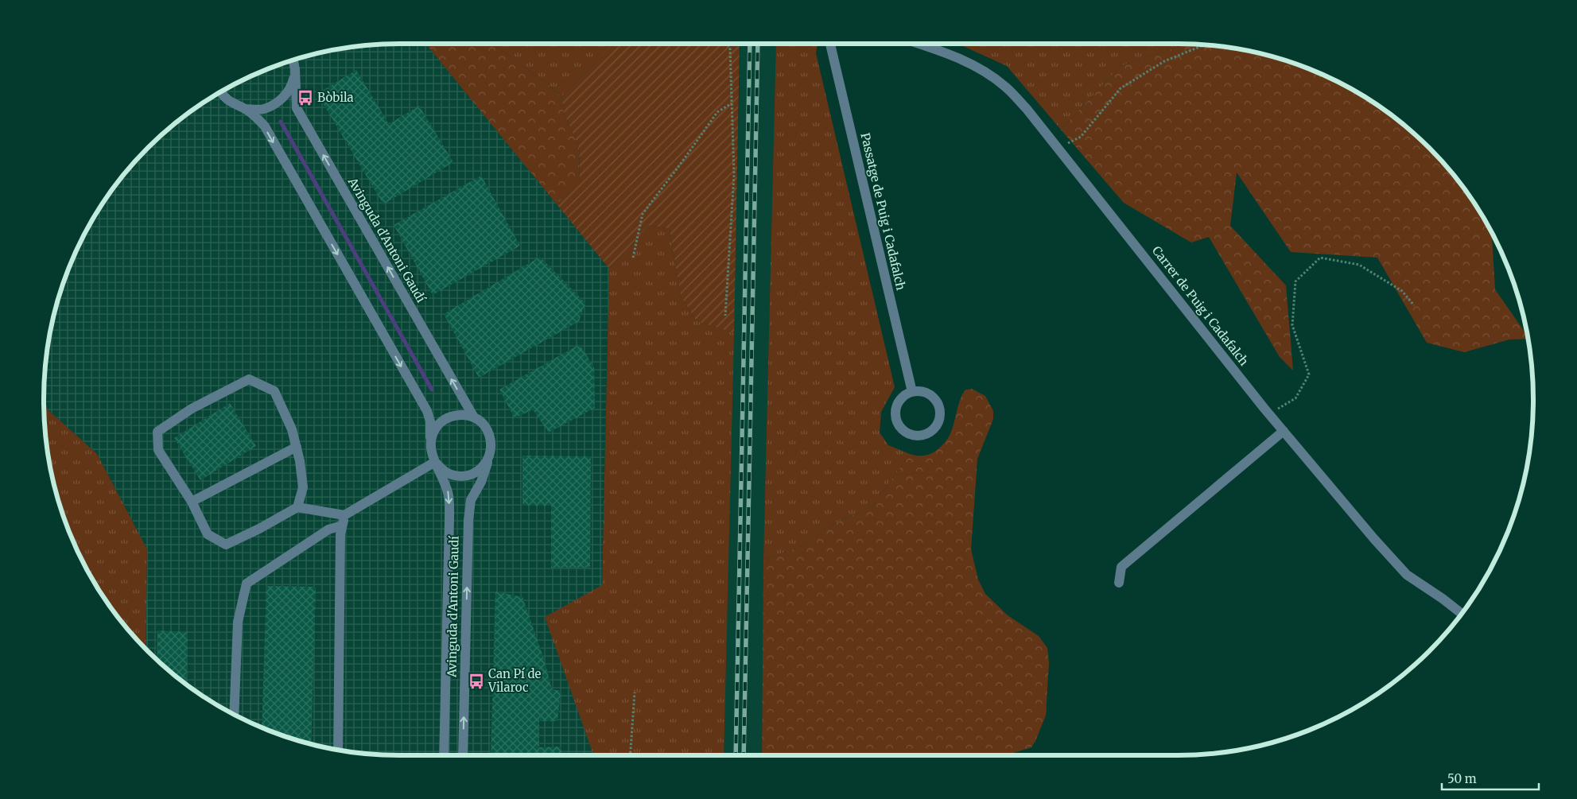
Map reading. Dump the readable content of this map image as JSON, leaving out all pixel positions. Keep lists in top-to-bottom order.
{
  "streets": {
    "street": ["Passatge de Puig i Cadafalch", "Avinguda d'Antoni Gaudí", "Carrer de Puig i Cadafalch"]
  },
  "places": {
    "bus stop": ["Bòbila", "Can Pí de Vilaroc"]
  },
  "scale_bar": "50 m"
}
